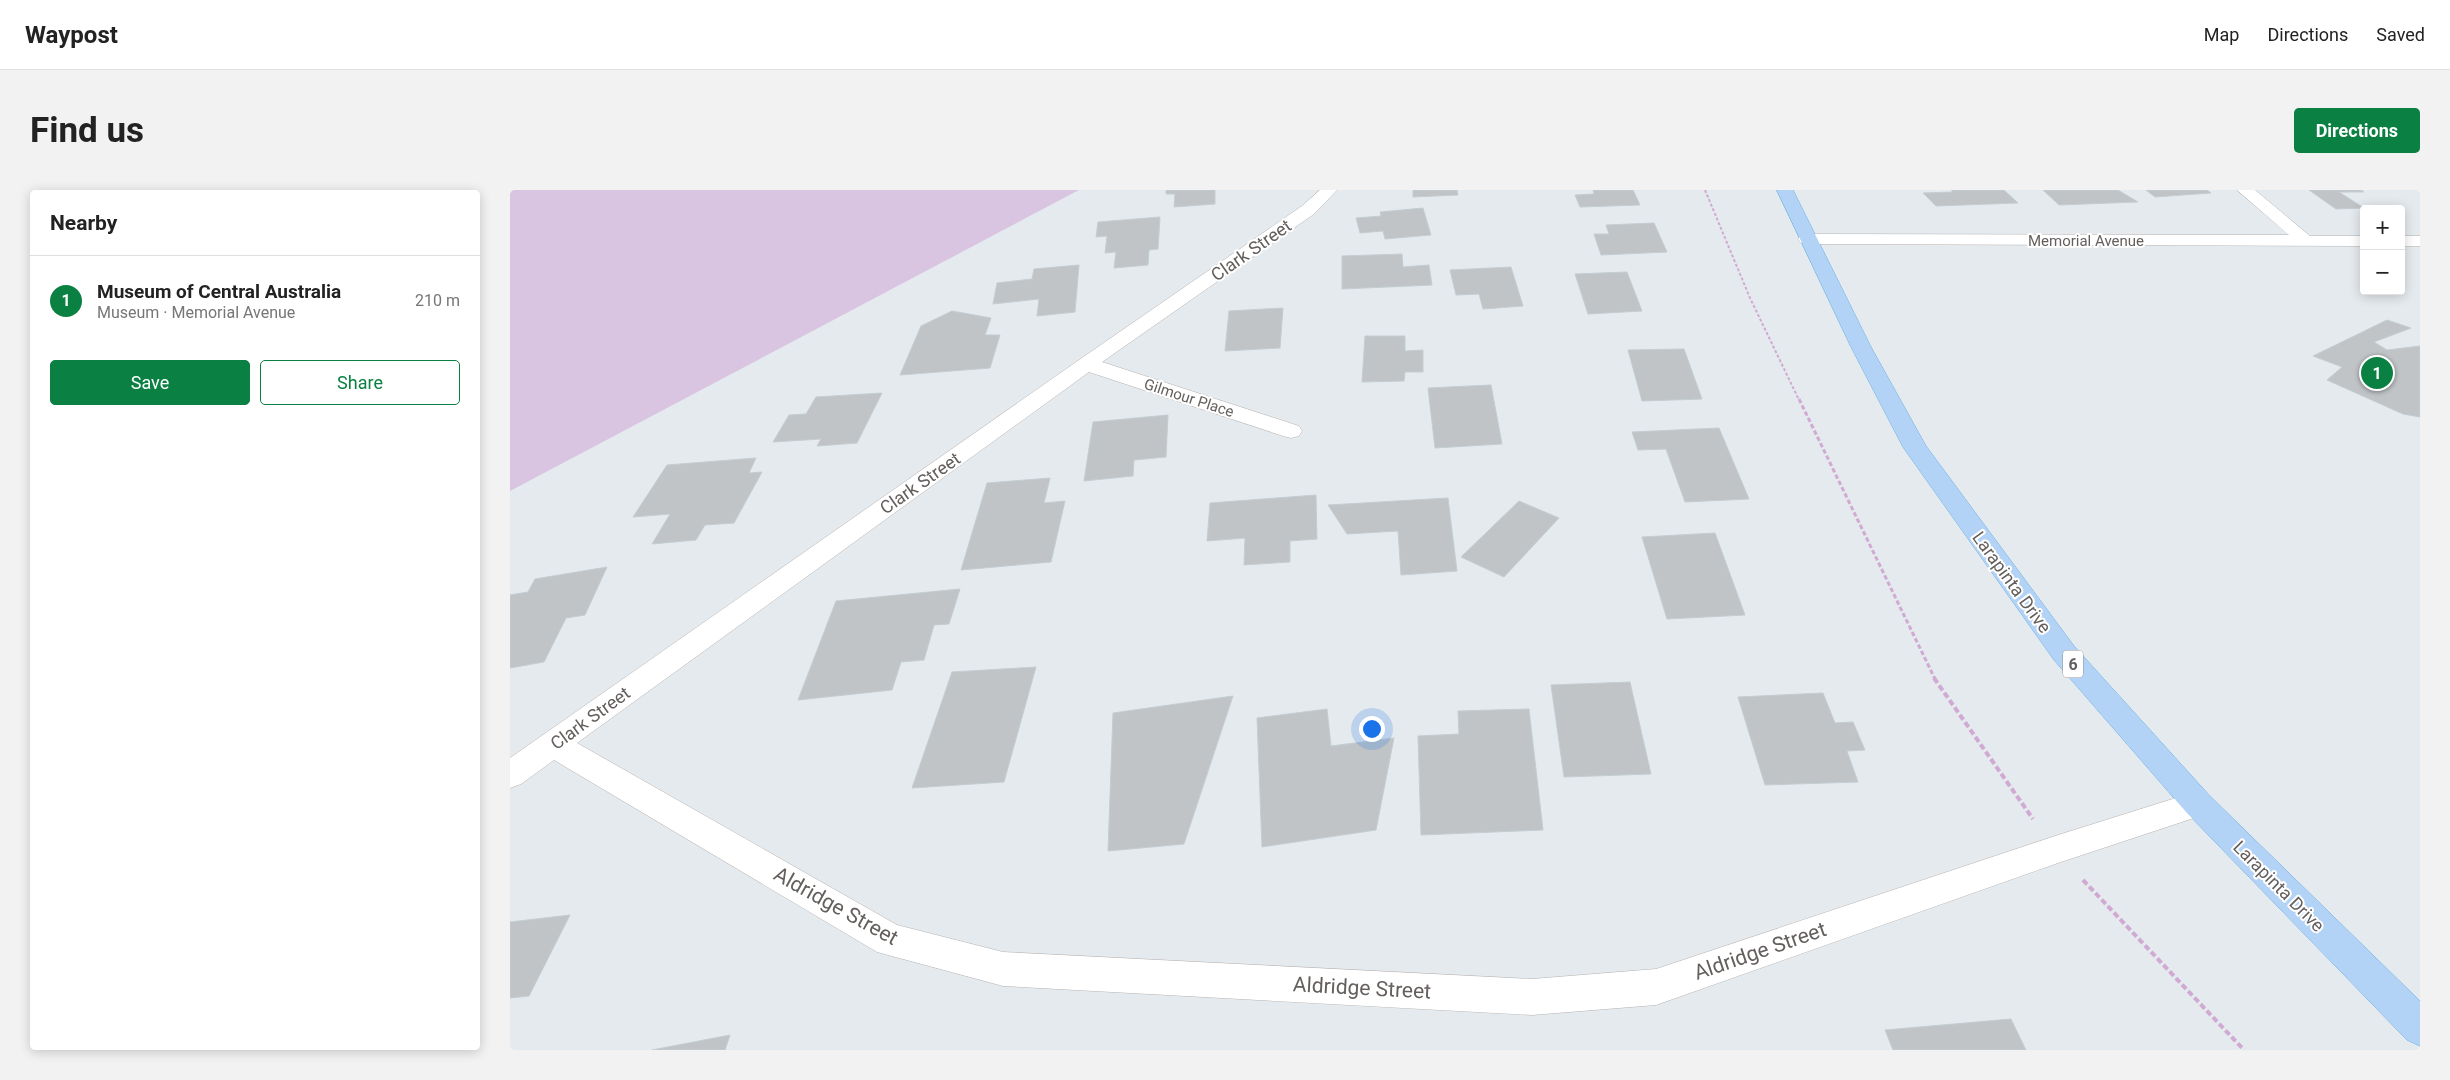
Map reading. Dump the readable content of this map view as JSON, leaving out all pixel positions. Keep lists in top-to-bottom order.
{
  "streets": {
    "main road": ["Larapinta Drive", "6"],
    "street": [
      "Memorial Avenue",
      "Clark Street",
      "Gilmour Place",
      "Aldridge Street"
    ]
  },
  "crossings": [
    ["Memorial Avenue", "Larapinta Drive"],
    ["Clark Street", "Gilmour Place"],
    ["Clark Street", "Aldridge Street"],
    ["Larapinta Drive", "Aldridge Street"]
  ],
  "page": {
    "header": "Waypost",
    "nav": ["Map", "Directions", "Saved"],
    "buttons": [
      "Directions",
      ["Save", "Share"]
    ],
    "title": "Find us",
    "heading": "Nearby",
    "map_buttons": ["+", "−"],
    "list": [
      {
        "mark": "1",
        "name": "Museum of Central Australia",
        "note": "Museum · Memorial Avenue",
        "value": "210 m"
      }
    ],
    "pins": "1"
  }
}
